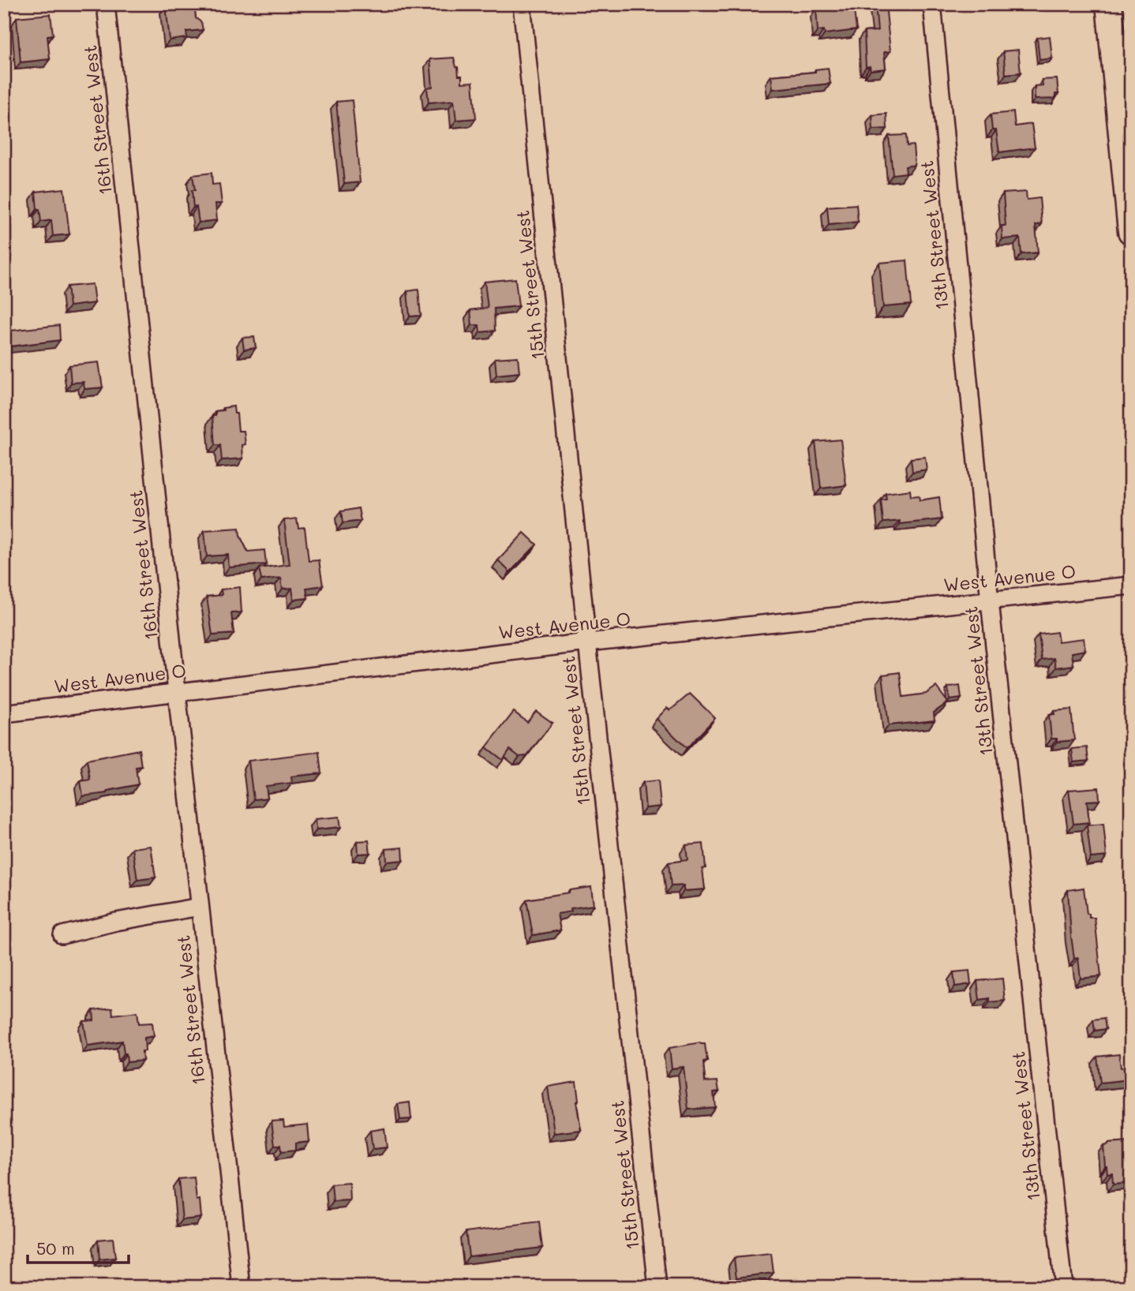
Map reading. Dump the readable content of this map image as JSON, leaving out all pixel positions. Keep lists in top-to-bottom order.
{
  "streets": {
    "street": [
      "16th Street West",
      "13th Street West",
      "15th Street West",
      "West Avenue O"
    ]
  },
  "crossings": [
    ["16th Street West", "West Avenue O"],
    ["13th Street West", "West Avenue O"],
    ["15th Street West", "West Avenue O"]
  ],
  "scale_bar": "50 m"
}
